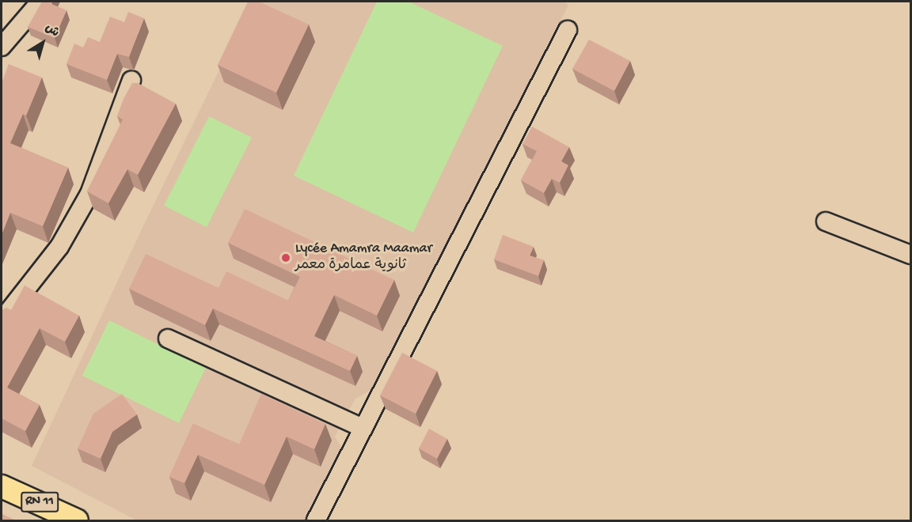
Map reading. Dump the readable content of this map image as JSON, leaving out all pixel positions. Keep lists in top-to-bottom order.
{
  "streets": {
    "main road": ["RN 11"]
  },
  "places": ["Lycée Amamra Maamar ثانوية عمامرة معمر"],
  "north": "top right"
}
